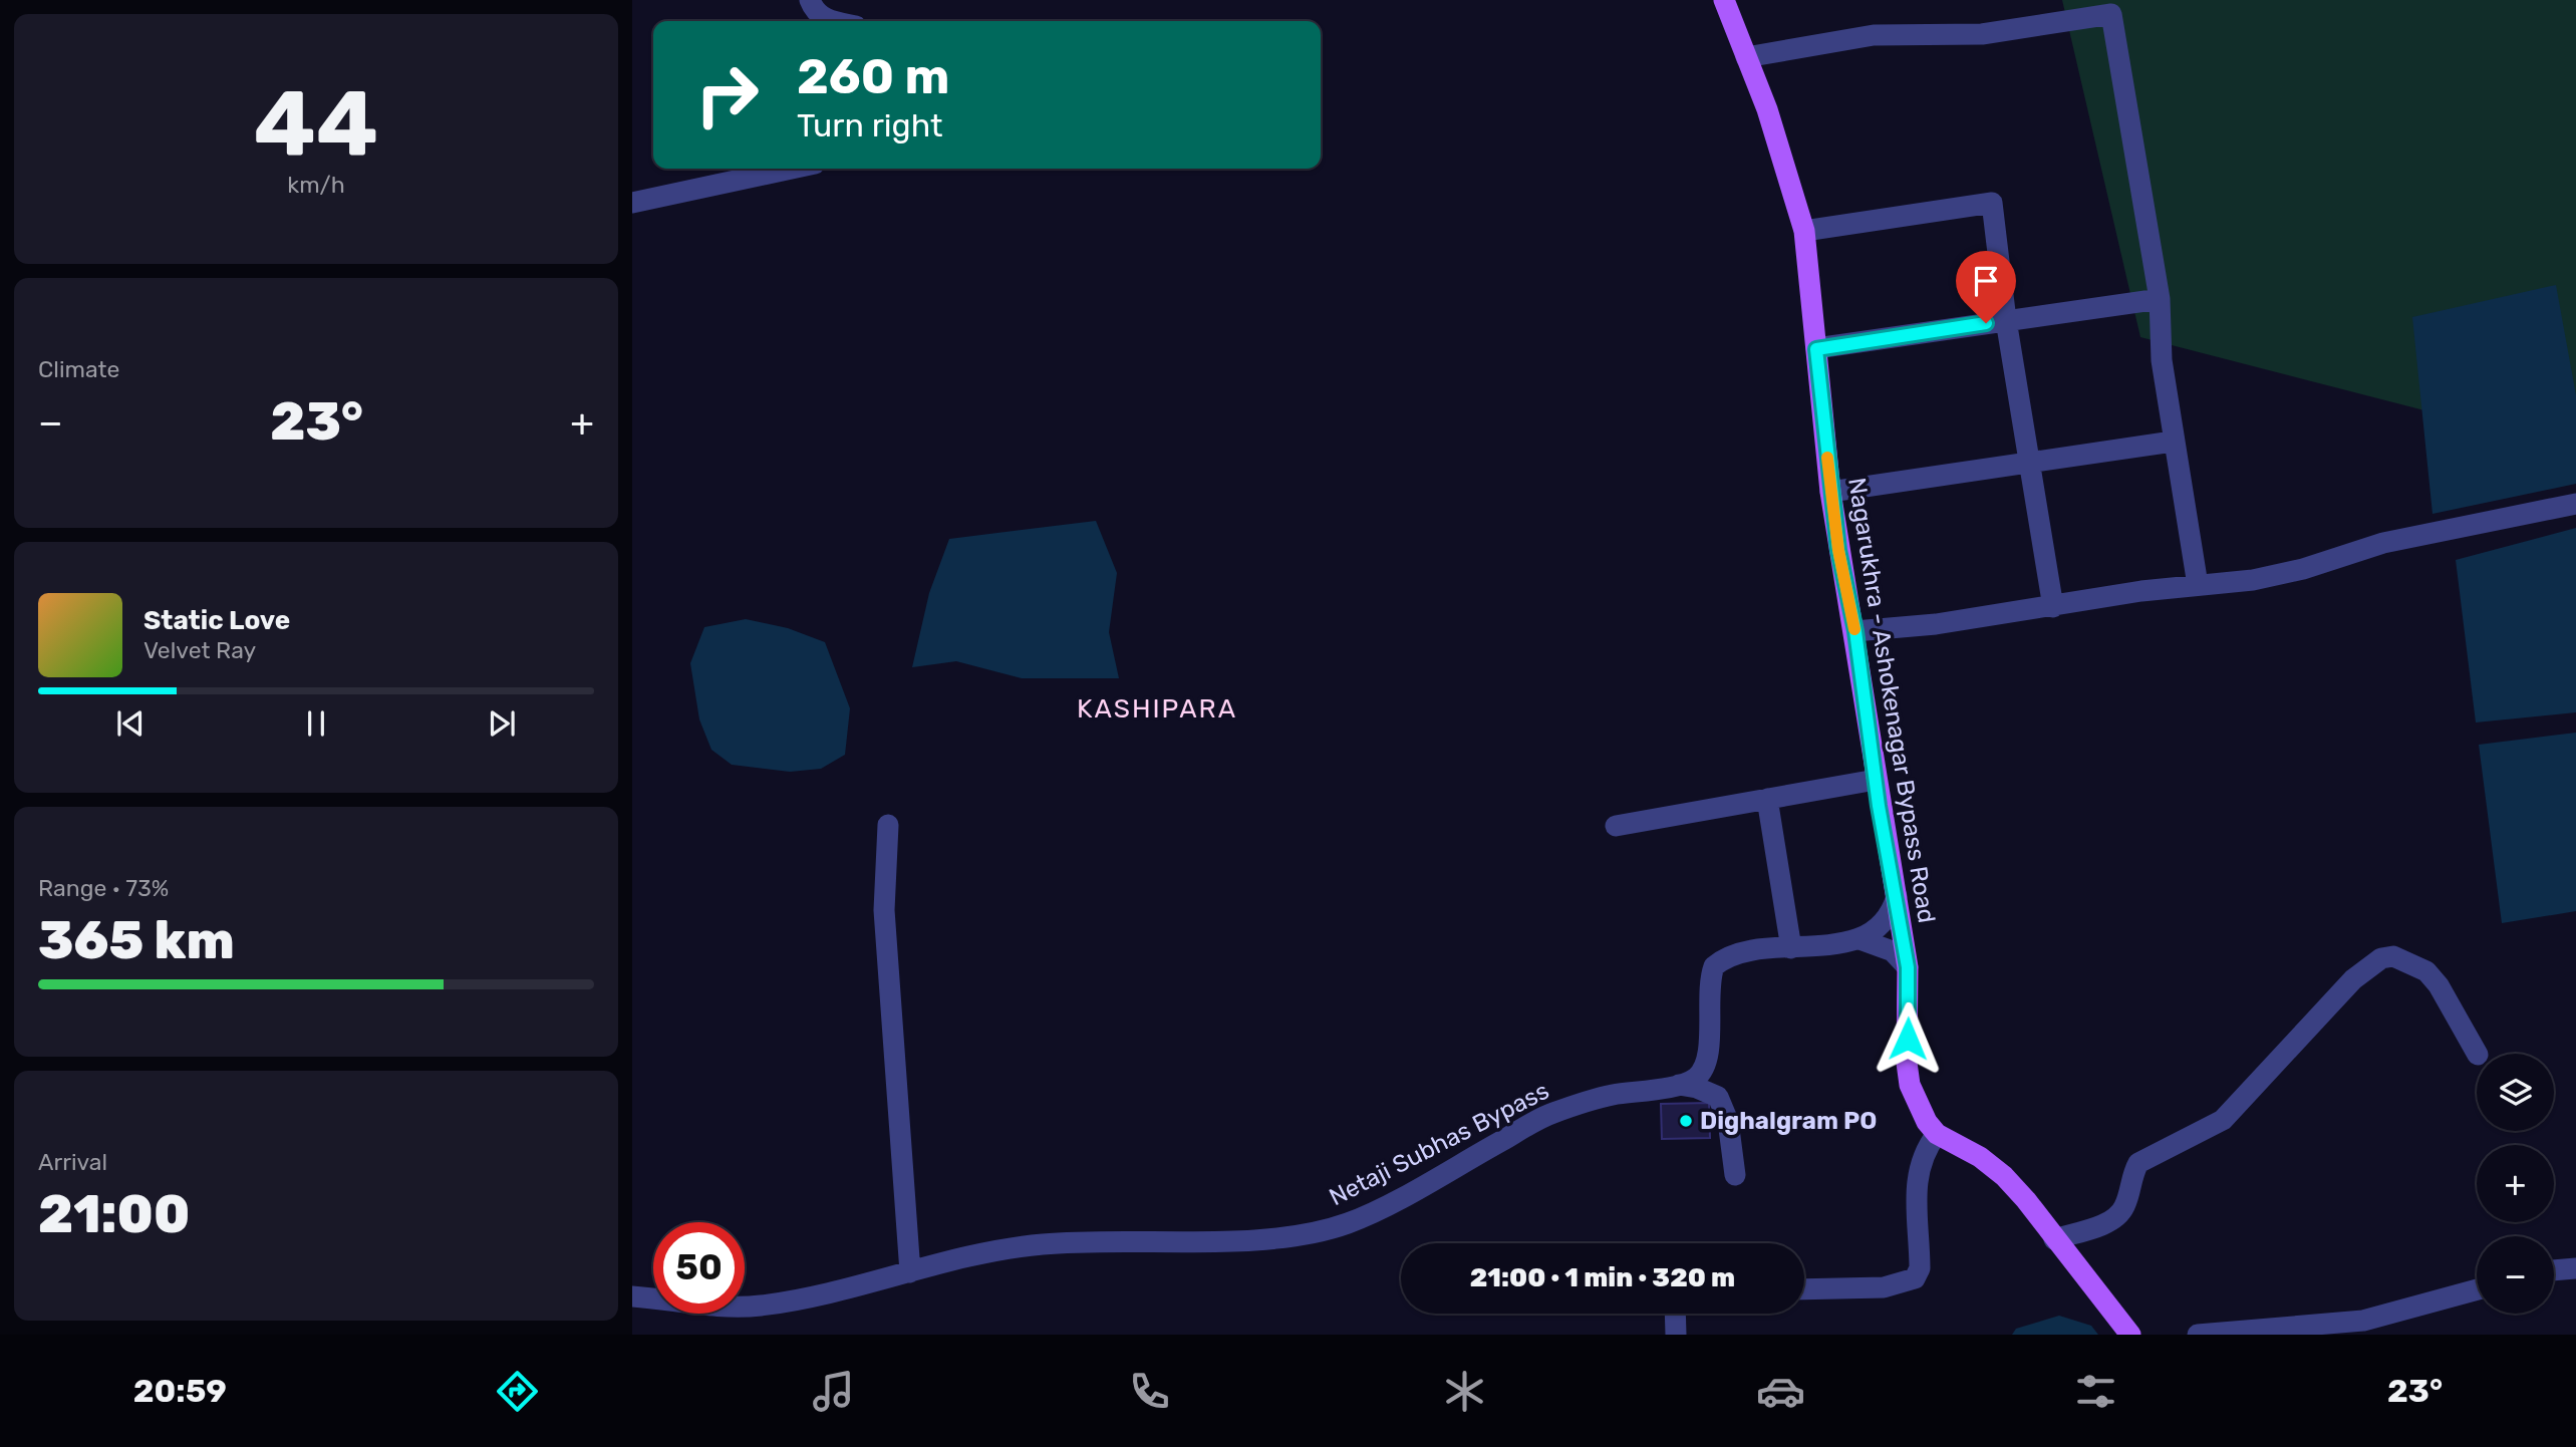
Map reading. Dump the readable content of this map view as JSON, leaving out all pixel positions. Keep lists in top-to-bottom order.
{
  "streets": {
    "main road": ["Nagarukhra - Ashokenagar Bypass Road"],
    "street": ["Netaji Subhas Bypass"]
  },
  "crossings": [
    ["Nagarukhra - Ashokenagar Bypass Road", "Netaji Subhas Bypass"]
  ],
  "districts": ["KASHIPARA"],
  "places": ["Dighalgram PO"],
  "page": {
    "tile": [
      ["44", "km/h"],
      "Climate",
      ["Range · 73%", "365 km"],
      ["Arrival", "21:00"]
    ],
    "turn": ["260 m", "Turn right"],
    "heat": ["−", "23°", "+"],
    "song": ["Static Love", "Velvet Ray"],
    "map_buttons": ["+", "−"],
    "limit": "50",
    "trip": "21:00 · 1 min · 320 m",
    "tabs": ["20:59", "23°"]
  }
}
